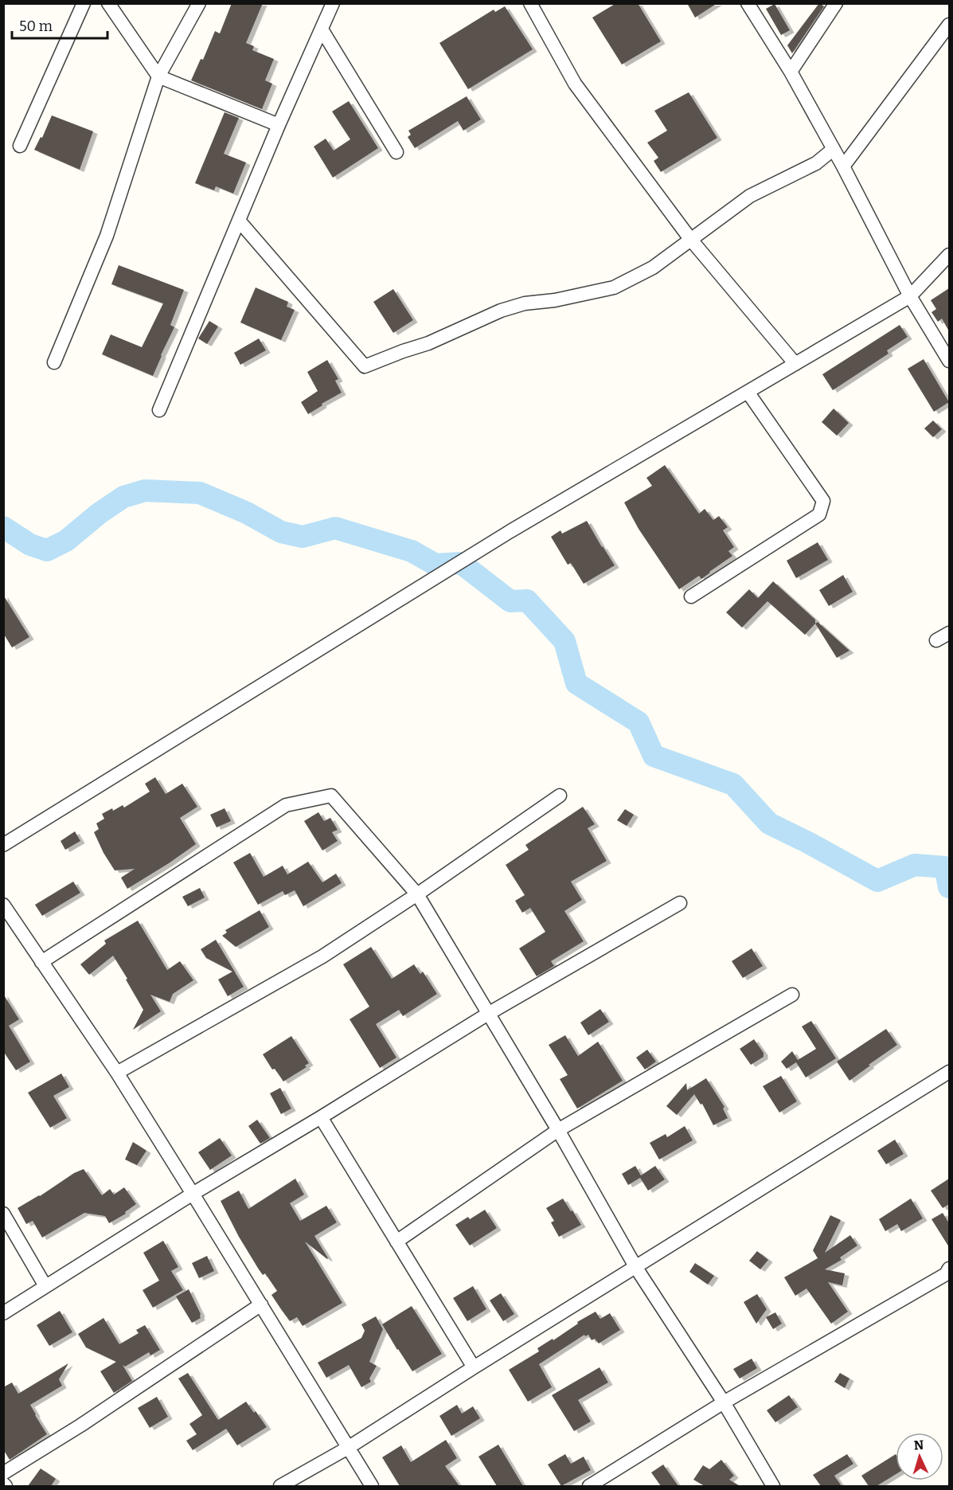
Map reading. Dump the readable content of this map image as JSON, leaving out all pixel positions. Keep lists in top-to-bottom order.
{
  "scale_bar": "50 m",
  "north": "top"
}
